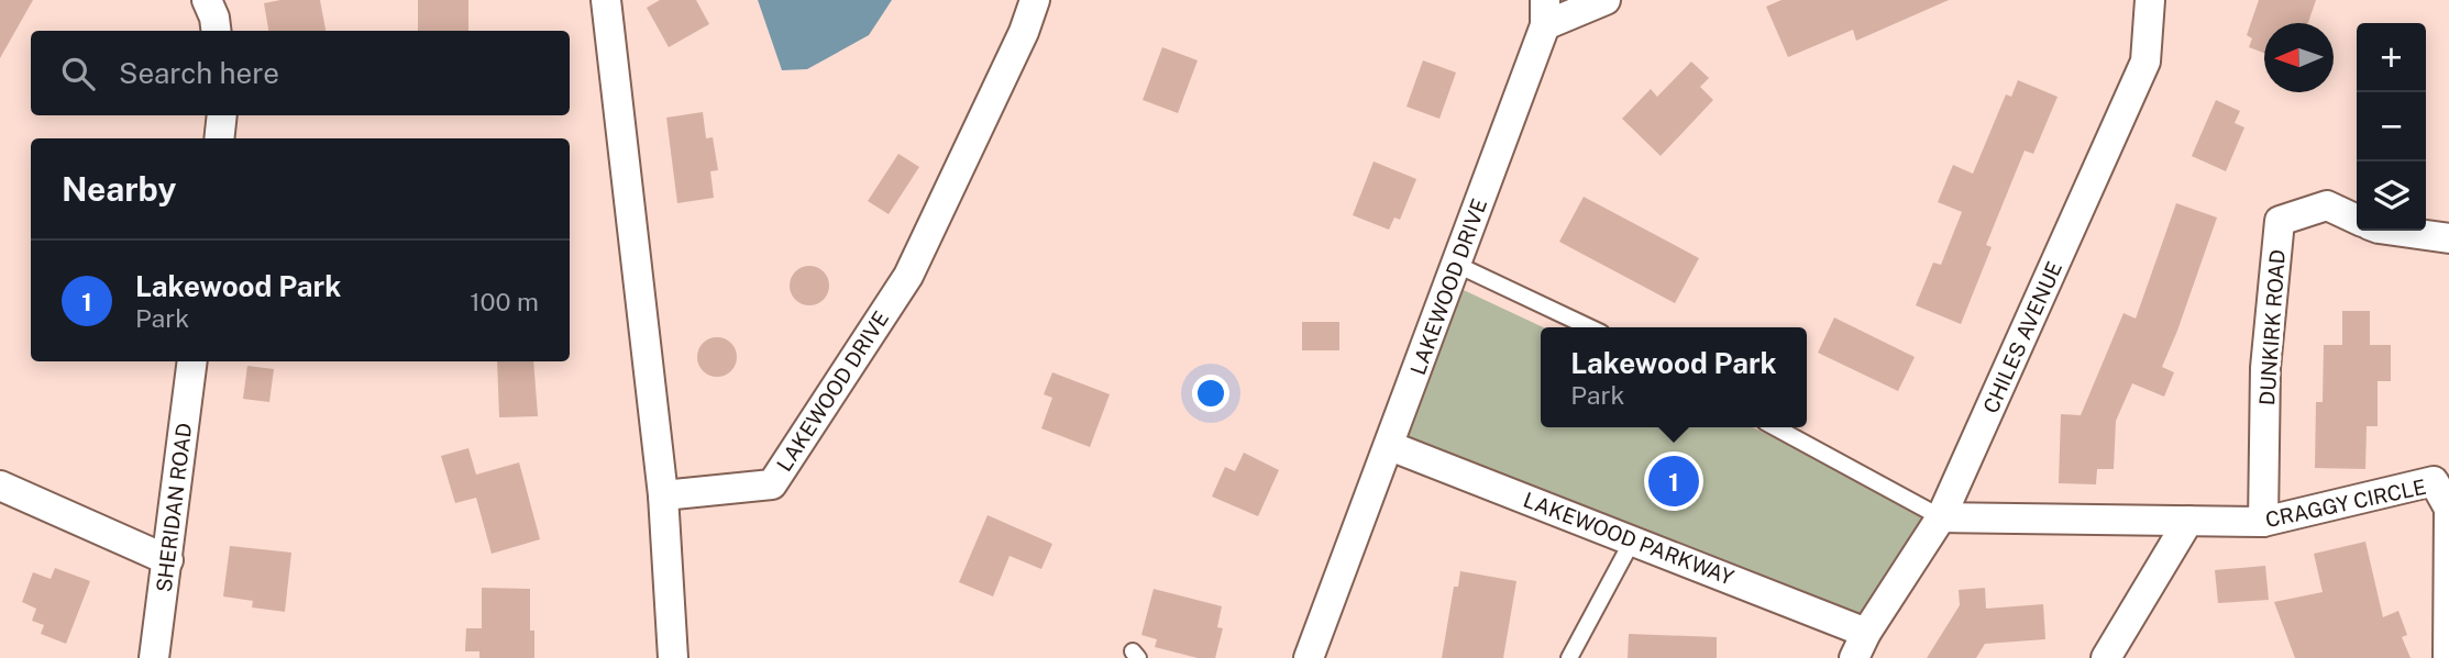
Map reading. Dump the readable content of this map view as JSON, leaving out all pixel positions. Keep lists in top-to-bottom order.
{
  "streets": {
    "street": [
      "LAKEWOOD DRIVE",
      "DUNKIRK ROAD",
      "CHILES AVENUE",
      "CRAGGY CIRCLE",
      "SHERIDAN ROAD",
      "LAKEWOOD PARKWAY"
    ]
  },
  "crossings": [
    ["LAKEWOOD DRIVE", "LAKEWOOD PARKWAY"],
    ["DUNKIRK ROAD", "CRAGGY CIRCLE"],
    ["CHILES AVENUE", "CRAGGY CIRCLE"],
    ["CHILES AVENUE", "LAKEWOOD PARKWAY"]
  ],
  "north": "left",
  "page": {
    "map_buttons": ["+", "−"],
    "search": "Search here",
    "heading": "Nearby",
    "list": [
      {
        "mark": "1",
        "name": "Lakewood Park",
        "note": "Park",
        "value": "100 m"
      }
    ],
    "popup": ["Lakewood Park", "Park"],
    "pins": "1"
  }
}
